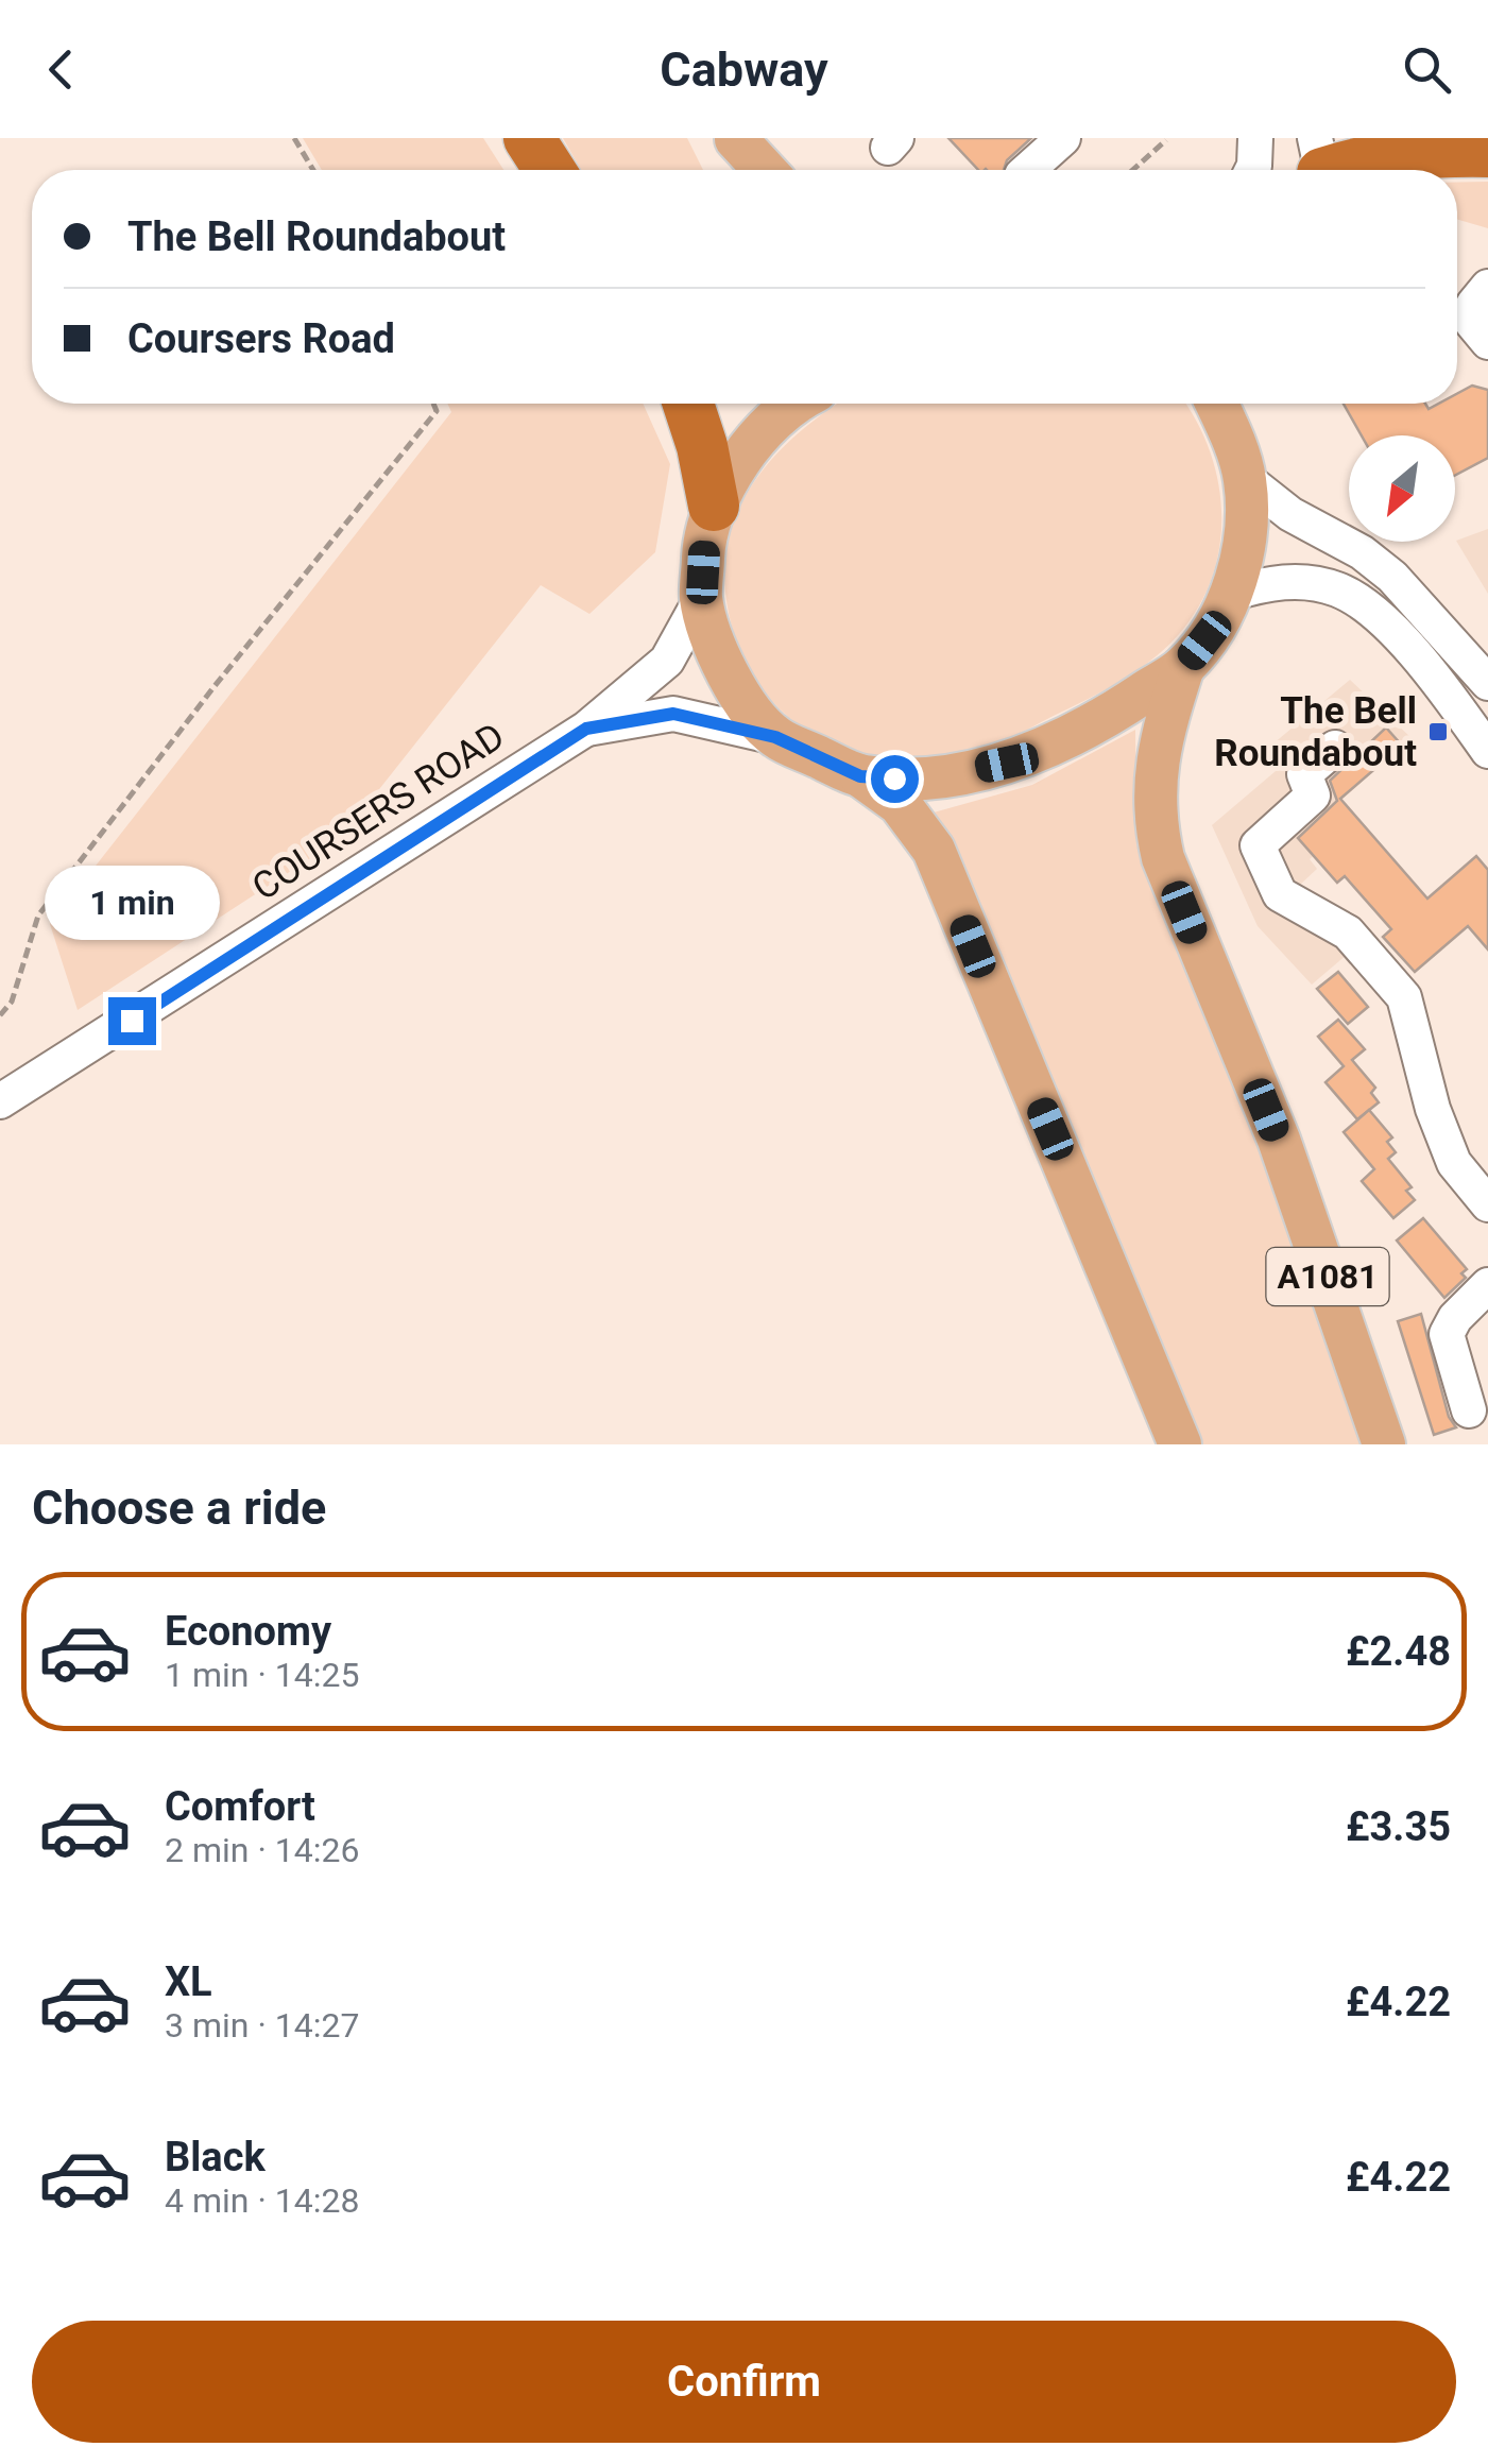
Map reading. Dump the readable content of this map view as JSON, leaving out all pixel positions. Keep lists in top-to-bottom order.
{
  "streets": {
    "main road": ["A1081"],
    "street": ["COURSERS ROAD"]
  },
  "places": {
    "transit": ["The Bell Roundabout"]
  },
  "north": "bottom left",
  "page": {
    "header": "Cabway",
    "banner": ["The Bell Roundabout", "Coursers Road"],
    "bubble": "1 min",
    "heading": "Choose a ride",
    "list": [
      {
        "name": "Economy",
        "note": "1 min · 14:25",
        "value": "£2.48"
      },
      {
        "name": "Comfort",
        "note": "2 min · 14:26",
        "value": "£3.35"
      },
      {
        "name": "XL",
        "note": "3 min · 14:27",
        "value": "£4.22"
      },
      {
        "name": "Black",
        "note": "4 min · 14:28",
        "value": "£4.22"
      }
    ],
    "buttons": "Confirm"
  }
}
